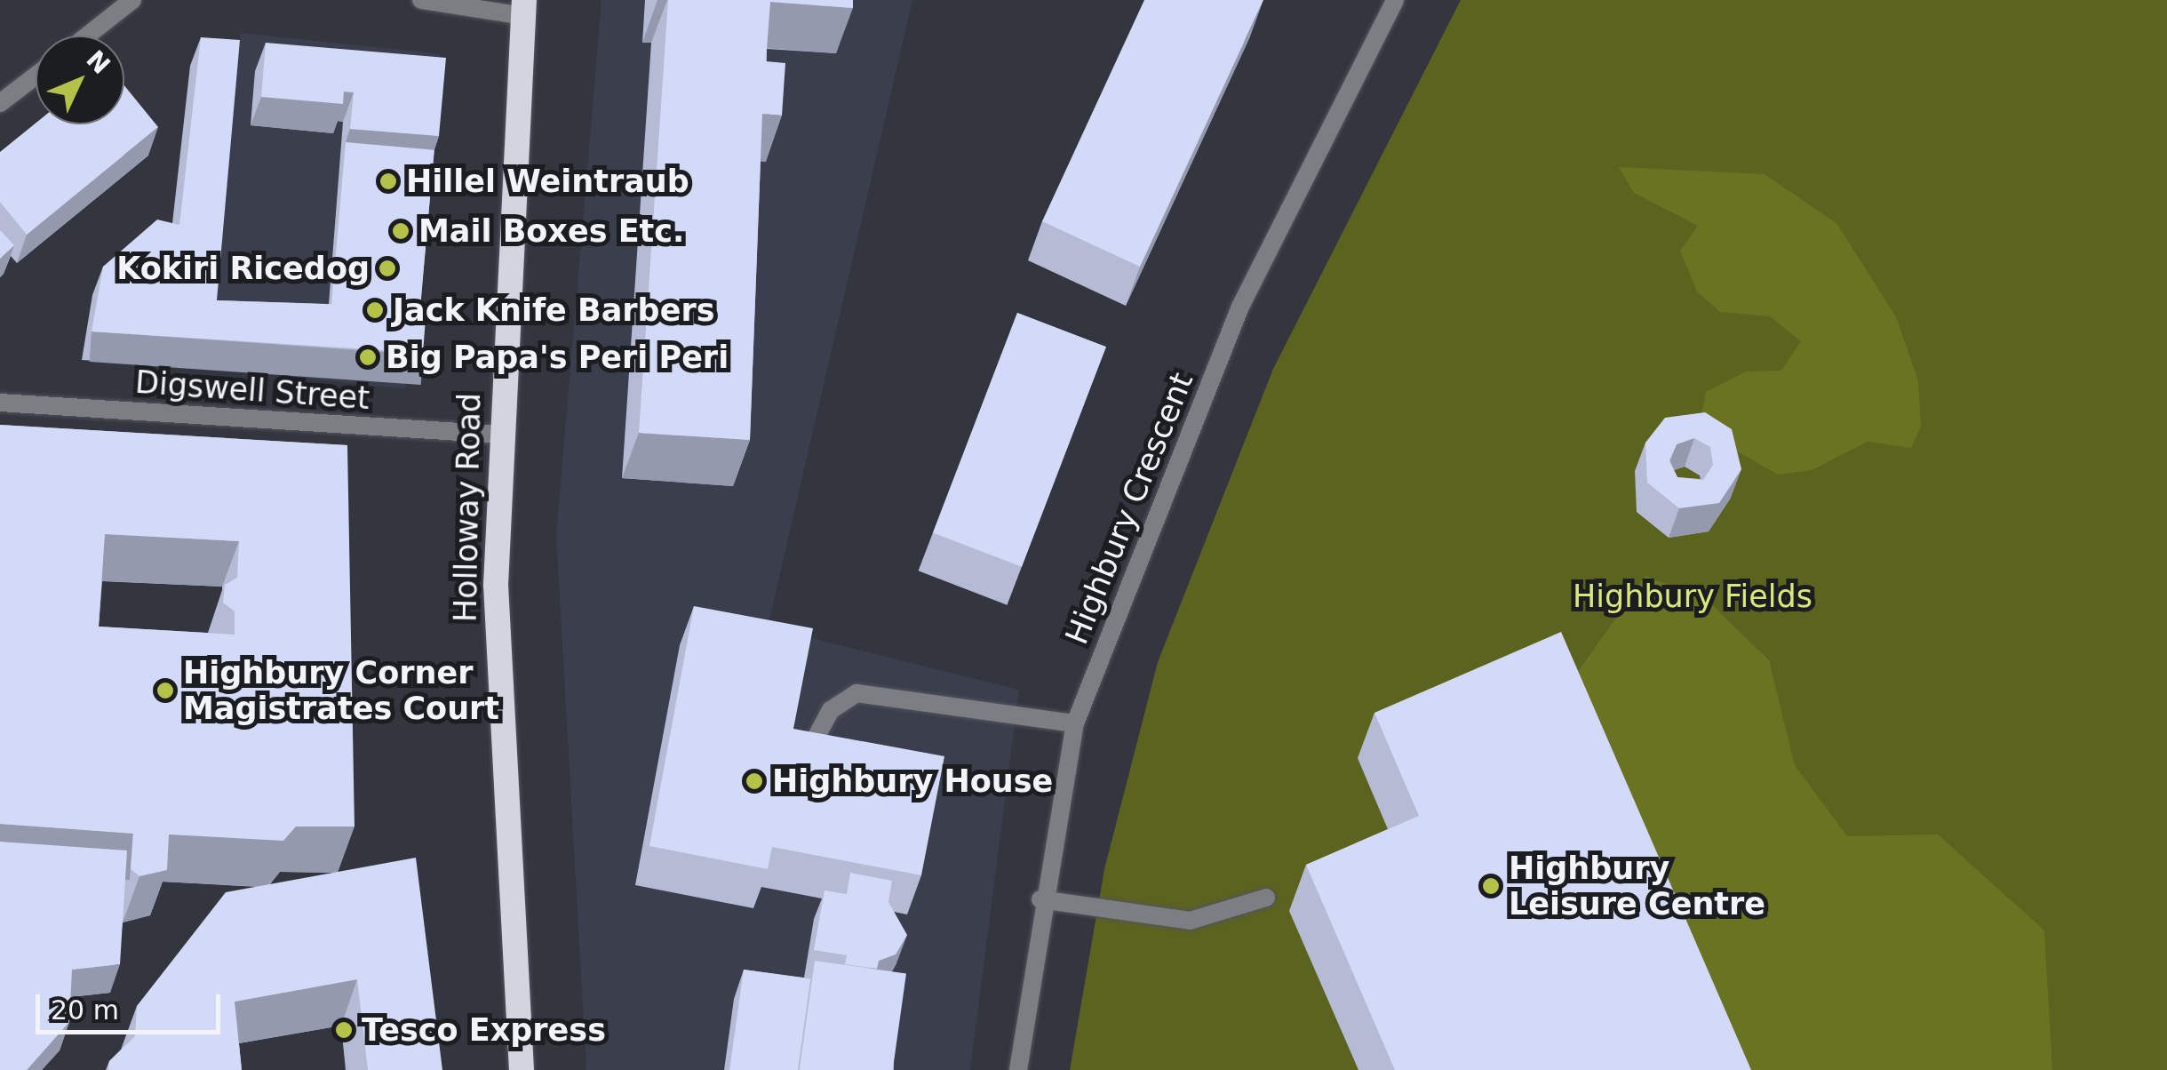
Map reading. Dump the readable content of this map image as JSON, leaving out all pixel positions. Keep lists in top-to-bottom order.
{
  "streets": {
    "highway": ["Holloway Road"],
    "street": ["Digswell Street", "Highbury Crescent"]
  },
  "crossings": [
    ["Digswell Street", "Holloway Road"]
  ],
  "parks": ["Highbury Fields"],
  "places": [
    "Hillel Weintraub",
    "Mail Boxes Etc.",
    "Kokiri Ricedog",
    "Jack Knife Barbers",
    "Big Papa's Peri Peri",
    "Highbury Corner Magistrates Court",
    "Highbury House",
    "Highbury Leisure Centre",
    "Tesco Express"
  ],
  "scale_bar": "20 m",
  "north": "top right"
}
